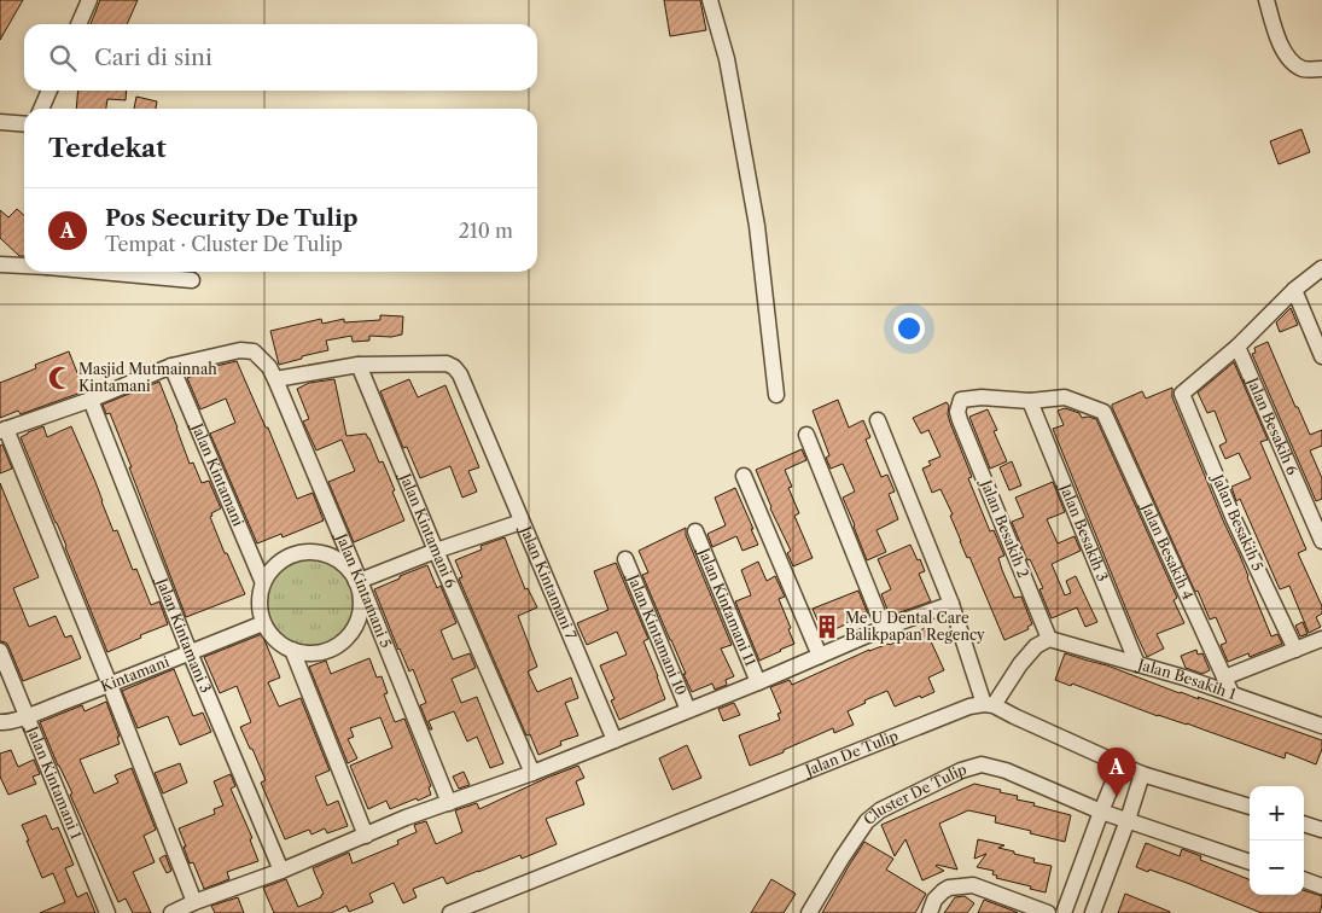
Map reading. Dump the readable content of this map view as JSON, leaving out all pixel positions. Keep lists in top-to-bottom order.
{
  "streets": {
    "street": [
      "Jalan Besakih 6",
      "Jalan Kintamani",
      "Jalan Besakih 5",
      "Jalan Besakih 2",
      "Jalan Kintamani 6",
      "Jalan Besakih 3",
      "Jalan Besakih 4",
      "Jalan Kintamani 7",
      "Jalan Kintamani 5",
      "Jalan Kintamani 11",
      "Jalan Kintamani 10",
      "Jalan Kintamani 3",
      "Kintamani",
      "Jalan Besakih 1",
      "Jalan De Tulip",
      "Jalan Kintamani 1",
      "Cluster De Tulip"
    ]
  },
  "crossings": [
    ["Jalan Besakih 6", "Jalan Besakih 5"],
    ["Jalan Kintamani", "Jalan Kintamani 7"],
    ["Jalan Kintamani", "Jalan Kintamani 5"],
    ["Jalan Kintamani", "Kintamani"],
    ["Jalan Besakih 2", "Jalan Besakih 3"],
    ["Jalan Besakih 2", "Jalan Besakih 4"],
    ["Jalan Besakih 2", "Jalan Besakih 1"],
    ["Jalan Kintamani 6", "Jalan Kintamani 7"],
    ["Jalan Besakih 3", "Jalan Besakih 4"],
    ["Jalan Besakih 3", "Jalan Besakih 1"],
    ["Jalan Besakih 4", "Jalan Besakih 1"],
    ["Jalan Kintamani 7", "Jalan Kintamani 5"],
    ["Jalan Kintamani 7", "Kintamani"],
    ["Jalan Kintamani 5", "Kintamani"],
    ["Jalan Kintamani 3", "Kintamani"],
    ["Kintamani", "Jalan Kintamani 1"]
  ],
  "places": {
    "mosque": ["Masjid Mutmainnah Kintamani"],
    "building": ["Me U Dental Care Balikpapan Regency"]
  },
  "page": {
    "search": "Cari di sini",
    "heading": "Terdekat",
    "list": [
      {
        "mark": "A",
        "name": "Pos Security De Tulip",
        "note": "Tempat · Cluster De Tulip",
        "value": "210 m"
      }
    ],
    "pins": "A",
    "map_buttons": ["+", "−"]
  }
}
